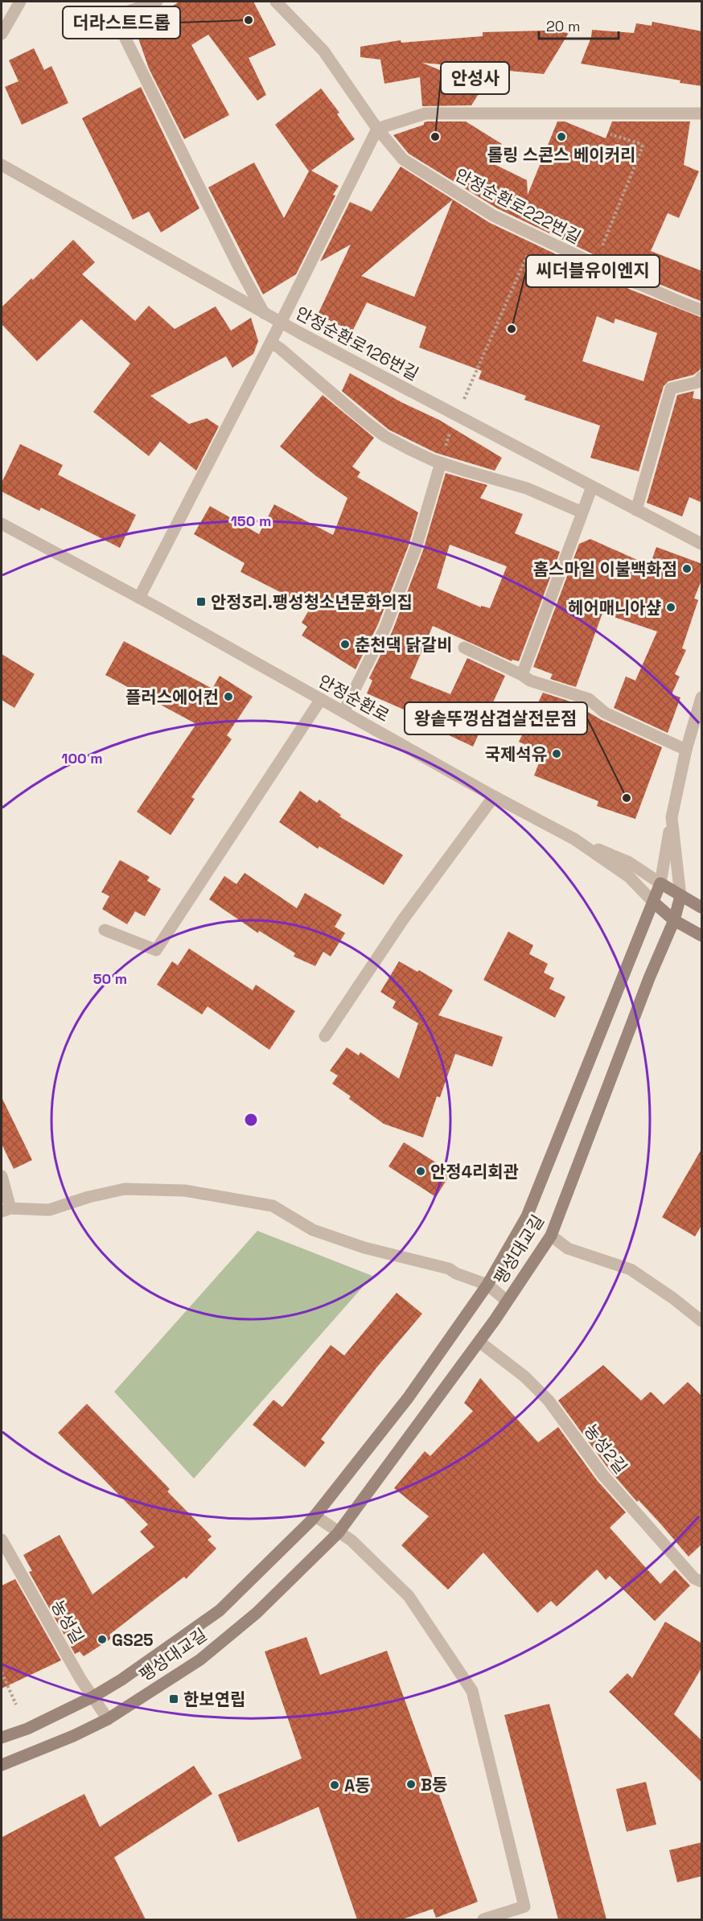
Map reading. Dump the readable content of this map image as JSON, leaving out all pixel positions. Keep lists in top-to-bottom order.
{
  "streets": {
    "main road": ["안정순환로", "팽성대교길"],
    "street": [
      "안정순환로222번길",
      "안정순환로126번길",
      "농성2길",
      "농성길"
    ]
  },
  "crossings": [
    ["안정순환로", "팽성대교길"],
    ["팽성대교길", "농성2길"],
    ["팽성대교길", "농성길"]
  ],
  "places": {
    "other": [
      "더라스트드롭",
      "안성사",
      "롤링 스콘스 베이커리",
      "씨더블유이엔지",
      "홈스마일 이불백화점",
      "헤어매니아샾",
      "춘천댁 닭갈비",
      "플러스에어컨",
      "국제석유",
      "왕솥뚜껑삼겹살전문점",
      "안정4리회관",
      "GS25",
      "B동",
      "A동"
    ],
    "transit": ["안정3리.팽성청소년문화의집", "한보연립"]
  },
  "scale_bar": "20 m",
  "rings": ["150 m", "100 m", "50 m"]
}
